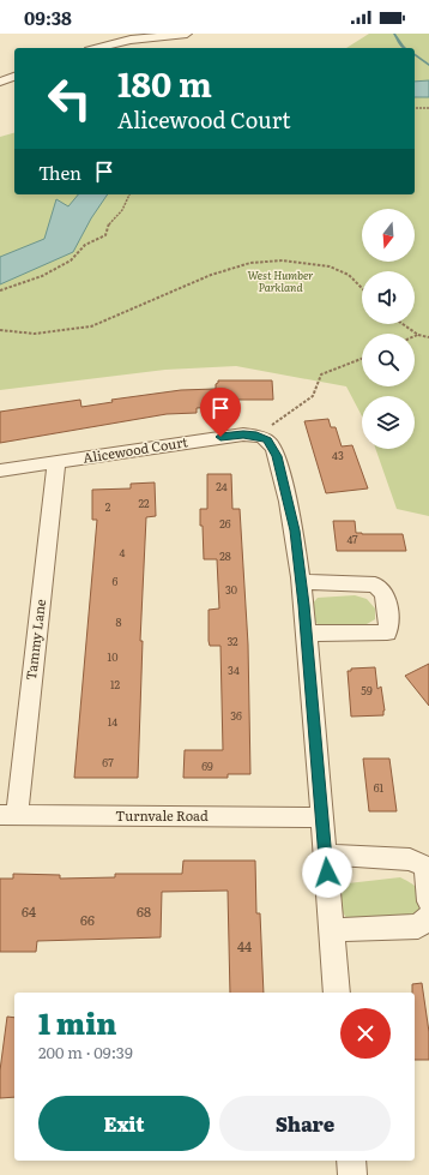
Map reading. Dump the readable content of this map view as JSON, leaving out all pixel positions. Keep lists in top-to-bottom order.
{
  "streets": {
    "street": ["Alicewood Court", "Tammy Lane", "Turnvale Road"]
  },
  "crossings": [
    ["Alicewood Court", "Tammy Lane"],
    ["Tammy Lane", "Turnvale Road"]
  ],
  "parks": ["West Humber Parkland"],
  "house_numbers": [
    "43",
    "24",
    "22",
    "2",
    "26",
    "47",
    "4",
    "28",
    "6",
    "30",
    "8",
    "32",
    "10",
    "34",
    "12",
    "59",
    "36",
    "14",
    "67",
    "69",
    "61",
    "64",
    "68",
    "66",
    "44"
  ],
  "north": "bottom",
  "page": {
    "status": "09:38",
    "turn": ["180 m", "Alicewood Court"],
    "then": "Then",
    "heading": ["1 min", "200 m · 09:39"],
    "buttons": ["Exit", "Share"]
  }
}
